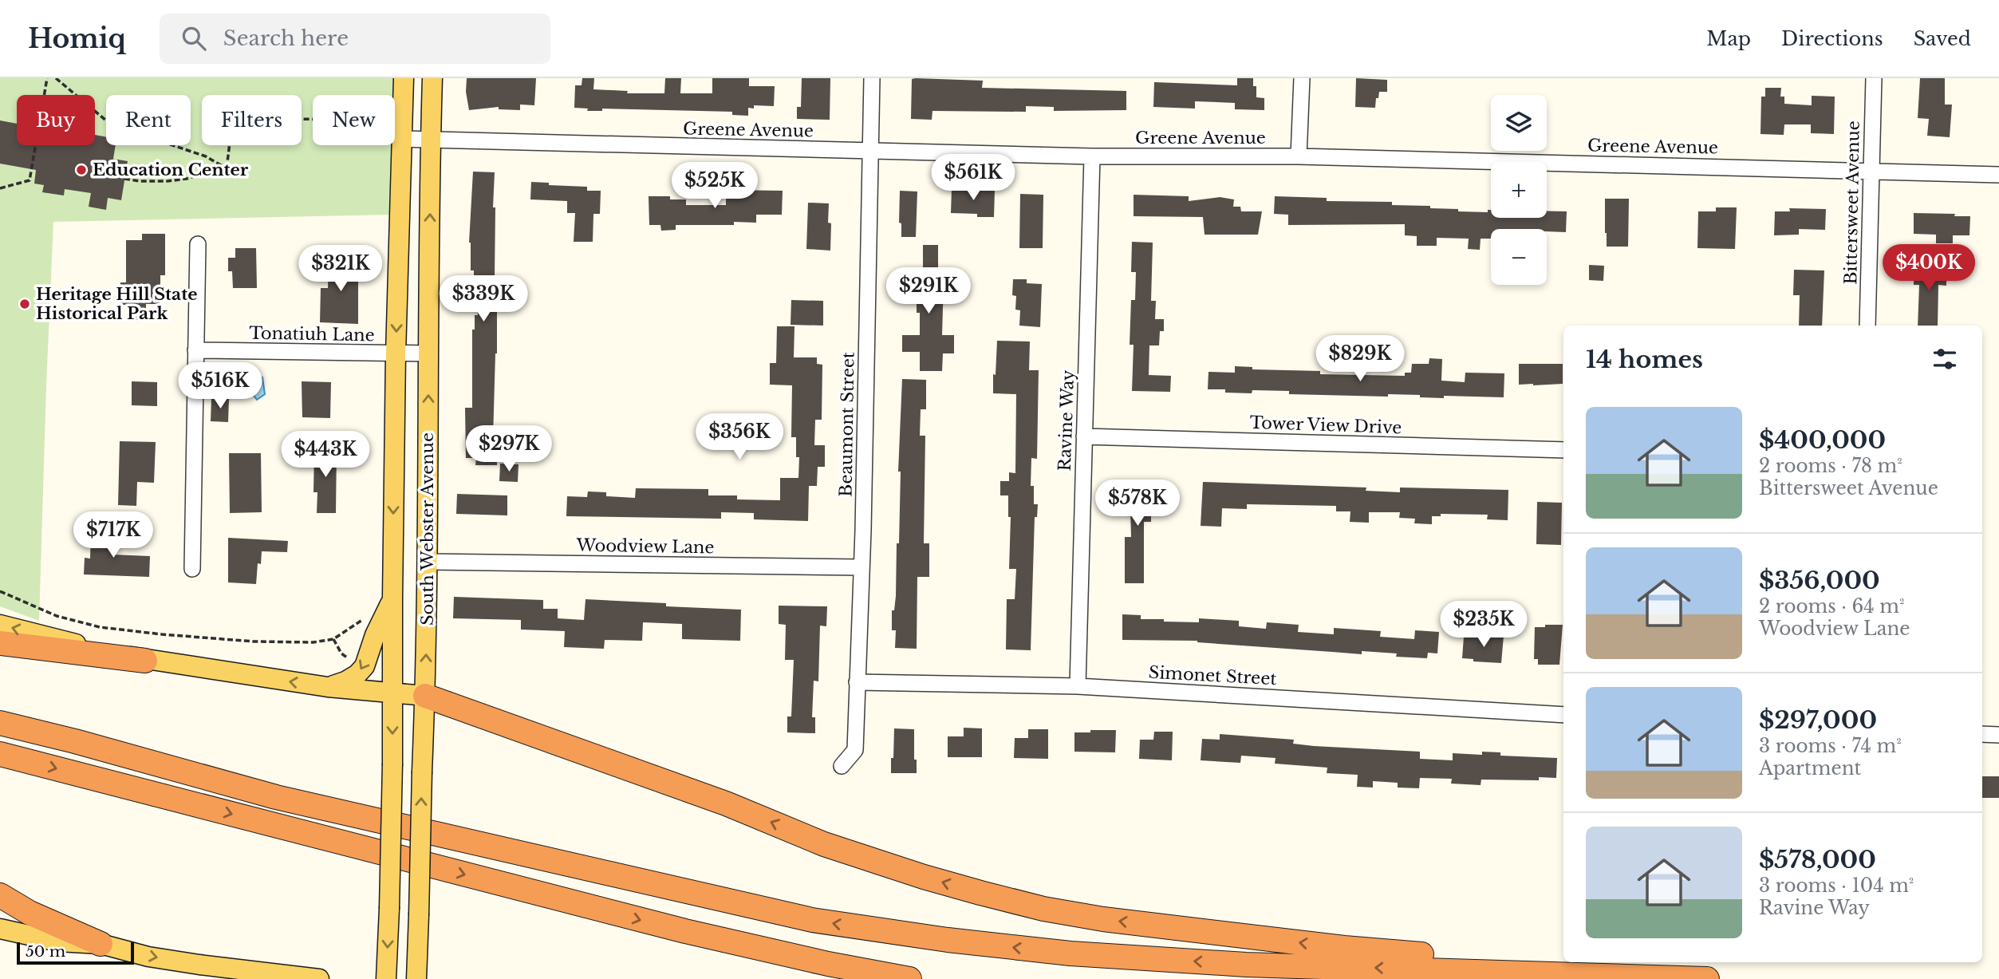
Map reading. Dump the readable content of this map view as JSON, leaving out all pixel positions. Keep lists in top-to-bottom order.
{
  "streets": {
    "main road": ["South Webster Avenue"],
    "street": [
      "Greene Avenue",
      "Bittersweet Avenue",
      "Tonatiuh Lane",
      "Ravine Way",
      "Beaumont Street",
      "Tower View Drive",
      "Woodview Lane",
      "Simonet Street"
    ]
  },
  "crossings": [
    ["Greene Avenue", "Bittersweet Avenue"],
    ["Greene Avenue", "Ravine Way"],
    ["Greene Avenue", "Beaumont Street"],
    ["Greene Avenue", "South Webster Avenue"],
    ["Tonatiuh Lane", "South Webster Avenue"],
    ["Ravine Way", "Tower View Drive"],
    ["Ravine Way", "Simonet Street"],
    ["Beaumont Street", "Woodview Lane"],
    ["Beaumont Street", "Simonet Street"],
    ["South Webster Avenue", "Woodview Lane"]
  ],
  "places": ["Education Center", "Heritage Hill State Historical Park"],
  "scale_bar": "50 m",
  "page": {
    "header": "Homiq",
    "search": "Search here",
    "nav": ["Map", "Directions", "Saved"],
    "map_buttons": ["+", "−"],
    "chip": [
      "Buy",
      "Rent",
      "Filters",
      "New"
    ],
    "price": [
      "$561K",
      "$525K",
      "$400K",
      "$321K",
      "$291K",
      "$339K",
      "$829K",
      "$516K",
      "$356K",
      "$297K",
      "$443K",
      "$578K",
      "$717K",
      "$235K"
    ],
    "heading": "14 homes",
    "list": [
      {
        "name": "$400,000",
        "note": "2 rooms · 78 m² · Bittersweet Avenue"
      },
      {
        "name": "$356,000",
        "note": "2 rooms · 64 m² · Woodview Lane"
      },
      {
        "name": "$297,000",
        "note": "3 rooms · 74 m² · Apartment"
      },
      {
        "name": "$578,000",
        "note": "3 rooms · 104 m² · Ravine Way"
      }
    ],
    "scale": "50 m"
  }
}
